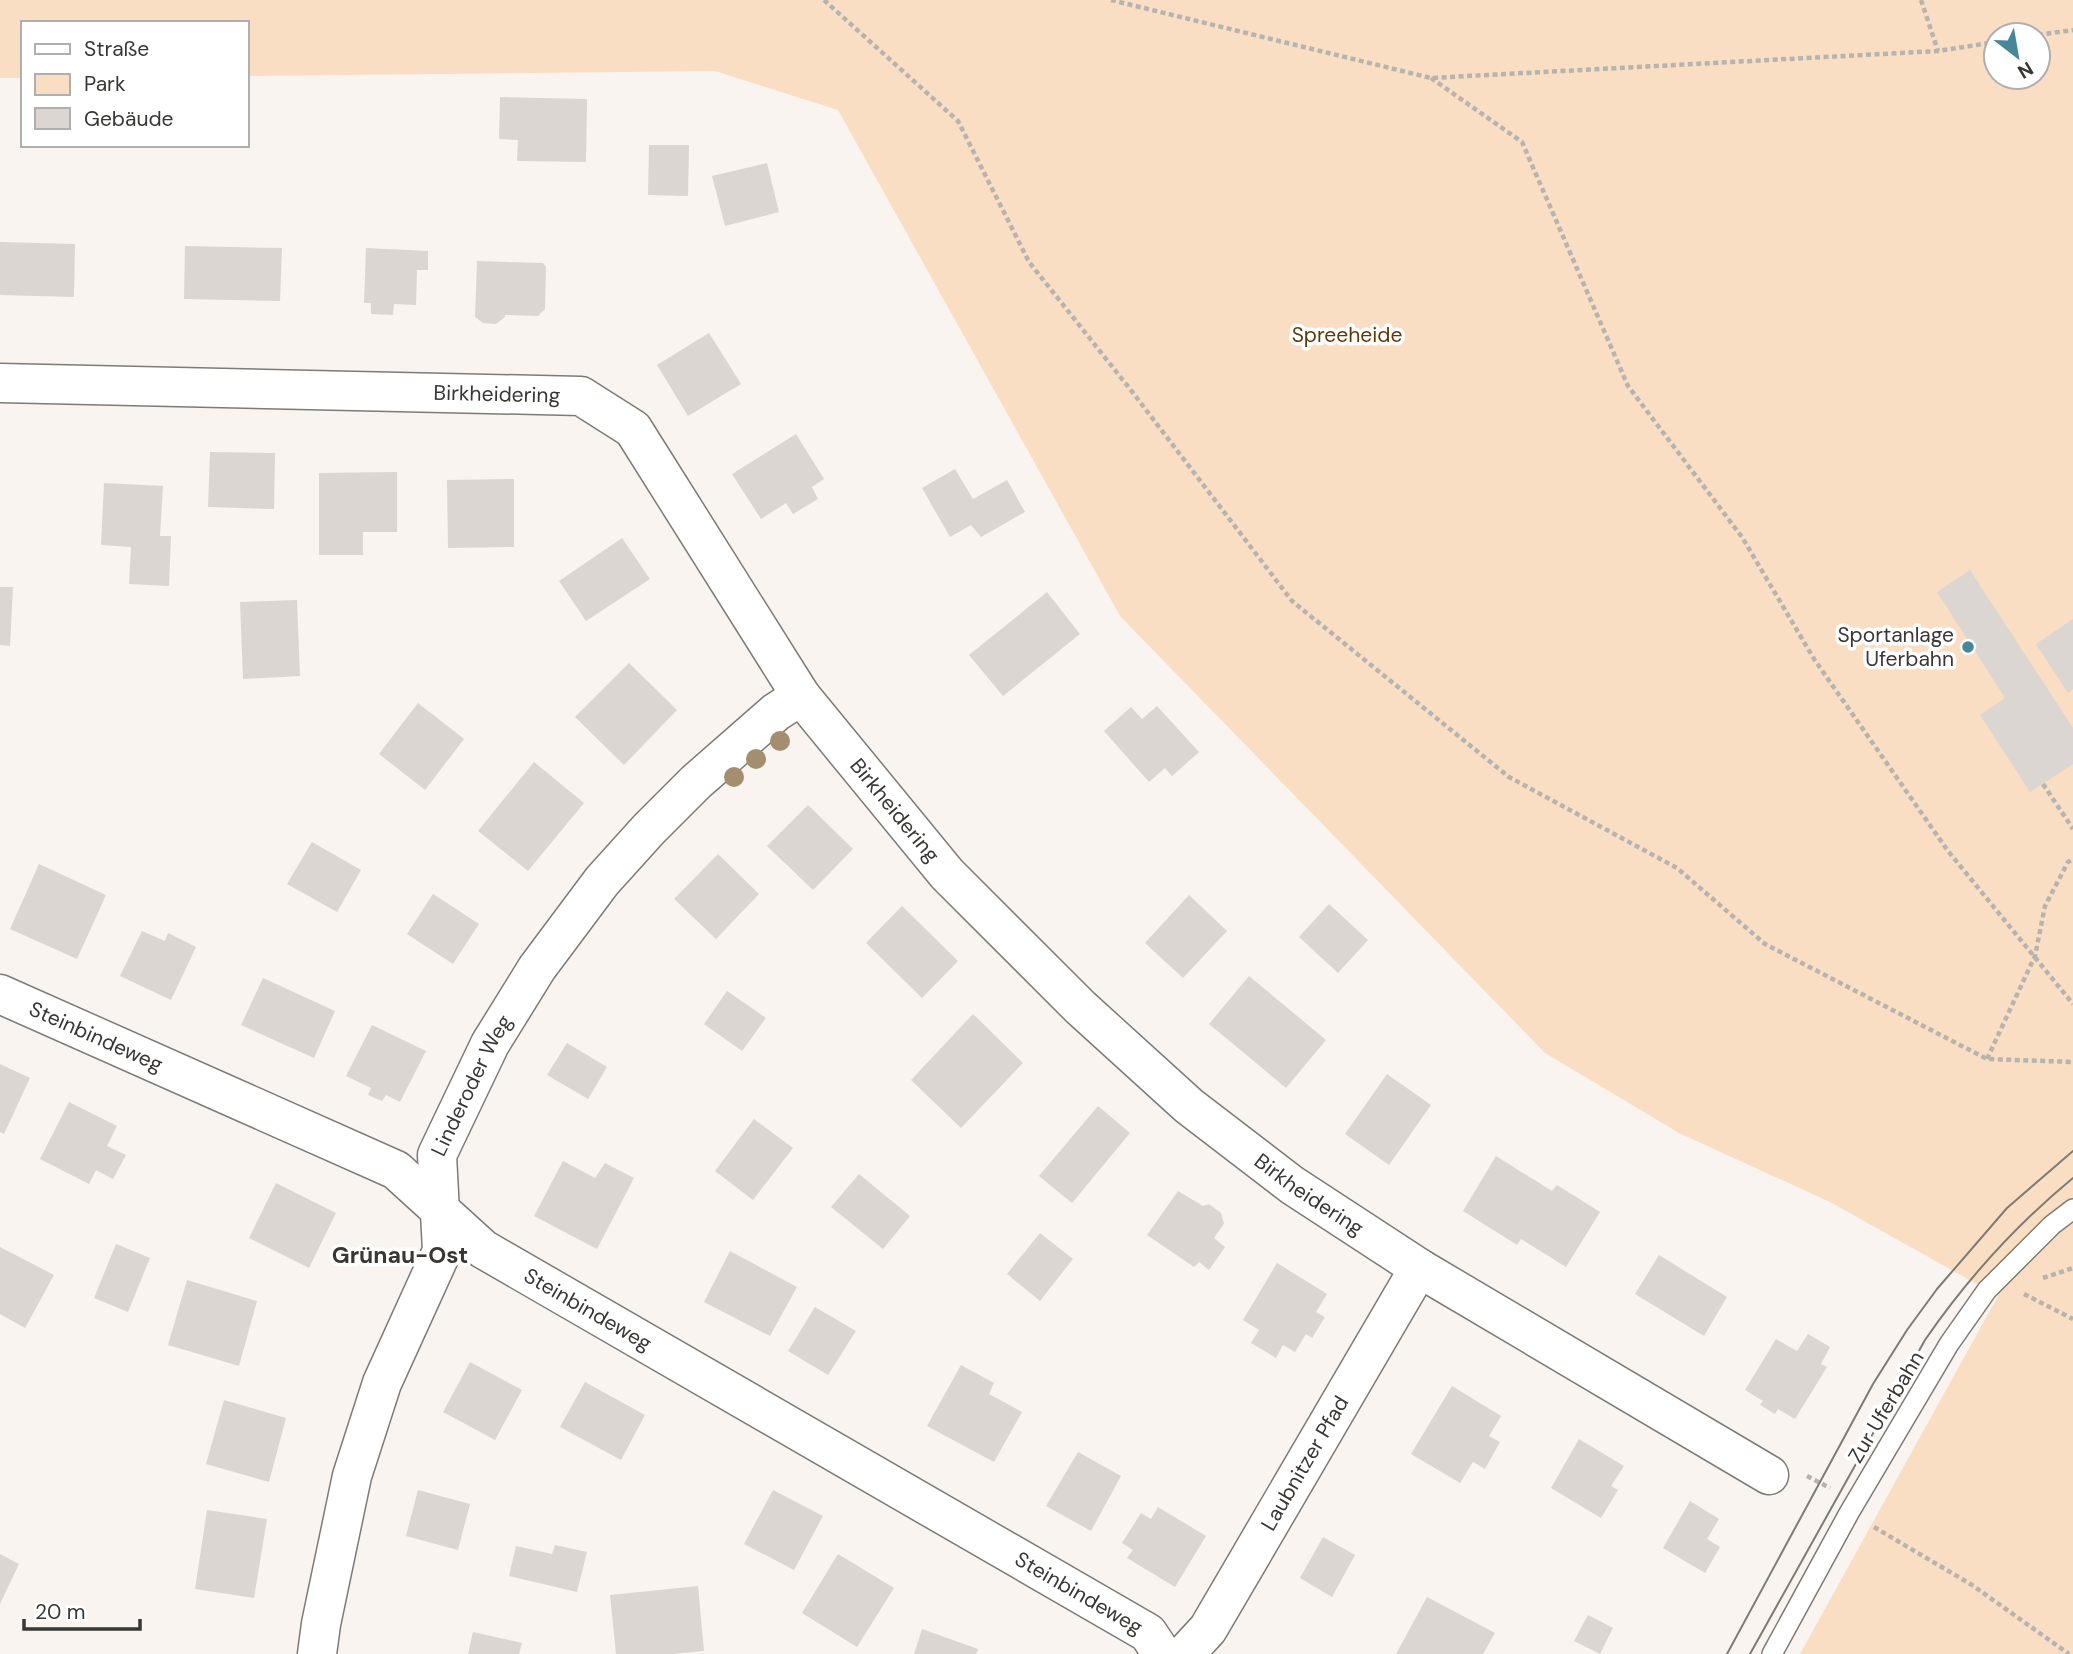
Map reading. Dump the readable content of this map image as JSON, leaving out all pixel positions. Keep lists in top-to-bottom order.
{
  "streets": {
    "street": [
      "Birkheidering",
      "Steinbindeweg",
      "Linderoder Weg",
      "Laubnitzer Pfad"
    ],
    "lane": ["Zur Uferbahn"]
  },
  "crossings": [
    ["Birkheidering", "Linderoder Weg"],
    ["Birkheidering", "Laubnitzer Pfad"],
    ["Steinbindeweg", "Linderoder Weg"]
  ],
  "districts": ["Grünau-Ost"],
  "parks": ["Spreeheide"],
  "places": ["Sportanlage Uferbahn"],
  "legend": ["Straße", "Park", "Gebäude"],
  "scale_bar": "20 m",
  "north": "bottom right"
}
